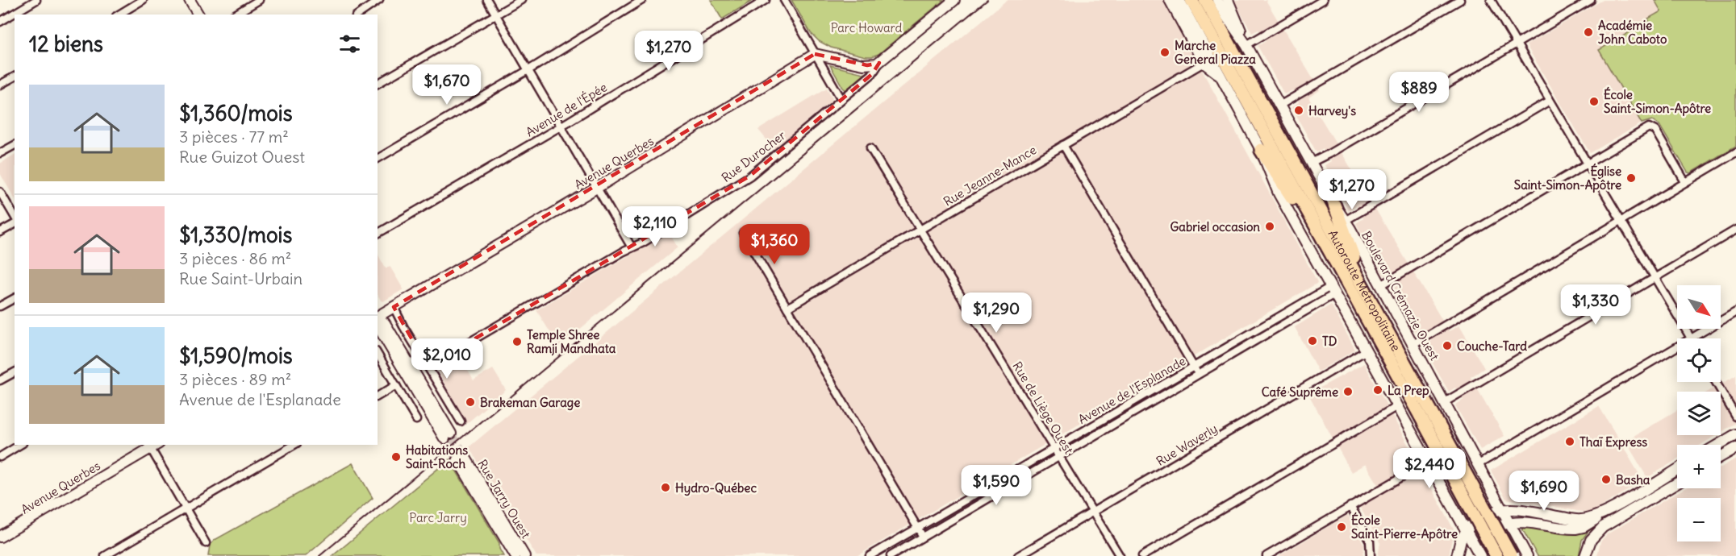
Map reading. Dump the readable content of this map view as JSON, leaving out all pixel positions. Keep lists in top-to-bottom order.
{
  "streets": {
    "highway": ["Autoroute Métropolitaine"],
    "main road": ["Avenue Querbes", "Boulevard Crémazie Ouest", "Rue Jarry Ouest"],
    "street": [
      "Avenue de l'Épée",
      "Rue Durocher",
      "Rue Jeanne-Mance",
      "Avenue de l'Esplanade",
      "Rue de Liège Ouest",
      "Rue Waverly"
    ]
  },
  "crossings": [
    ["Rue Jeanne-Mance", "Rue de Liège Ouest"],
    ["Avenue de l'Esplanade", "Rue de Liège Ouest"],
    ["Rue de Liège Ouest", "Rue Waverly"]
  ],
  "parks": ["Parc Howard", "Parc Jarry"],
  "places": [
    "Académie John Caboto",
    "Marche General Piazza",
    "École Saint-Simon-Apôtre",
    "Harvey's",
    "Église Saint-Simon-Apôtre",
    "Gabriel occasion",
    "TD",
    "Temple Shree Ramji Mandhata",
    "Couche-Tard",
    "La Prep",
    "Café Suprême",
    "Brakeman Garage",
    "Thaï Express",
    "Habitations Saint-Roch",
    "Basha",
    "Hydro-Québec",
    "École Saint-Pierre-Apôtre"
  ],
  "north": "bottom right",
  "page": {
    "heading": "12 biens",
    "price": [
      "$1,270",
      "$1,670",
      "$889",
      "$1,270",
      "$2,110",
      "$1,360",
      "$1,330",
      "$1,290",
      "$2,010",
      "$2,440",
      "$1,590",
      "$1,690"
    ],
    "list": [
      {
        "name": "$1,360/mois",
        "note": "3 pièces · 77 m² · Rue Guizot Ouest"
      },
      {
        "name": "$1,330/mois",
        "note": "3 pièces · 86 m² · Rue Saint-Urbain"
      },
      {
        "name": "$1,590/mois",
        "note": "3 pièces · 89 m² · Avenue de l'Esplanade"
      }
    ],
    "map_buttons": ["+", "−"]
  }
}
